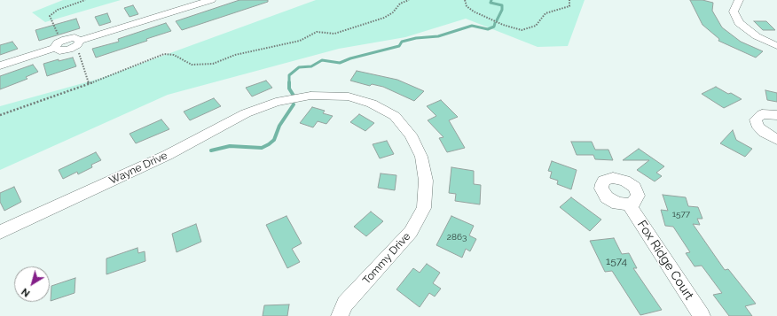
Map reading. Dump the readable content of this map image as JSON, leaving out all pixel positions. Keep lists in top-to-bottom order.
{
  "streets": {
    "street": ["Wayne Drive", "Tommy Drive", "Fox Ridge Court"]
  },
  "crossings": [
    ["Wayne Drive", "Tommy Drive"]
  ],
  "house_numbers": ["1577", "2863", "1574"],
  "north": "bottom left"
}
